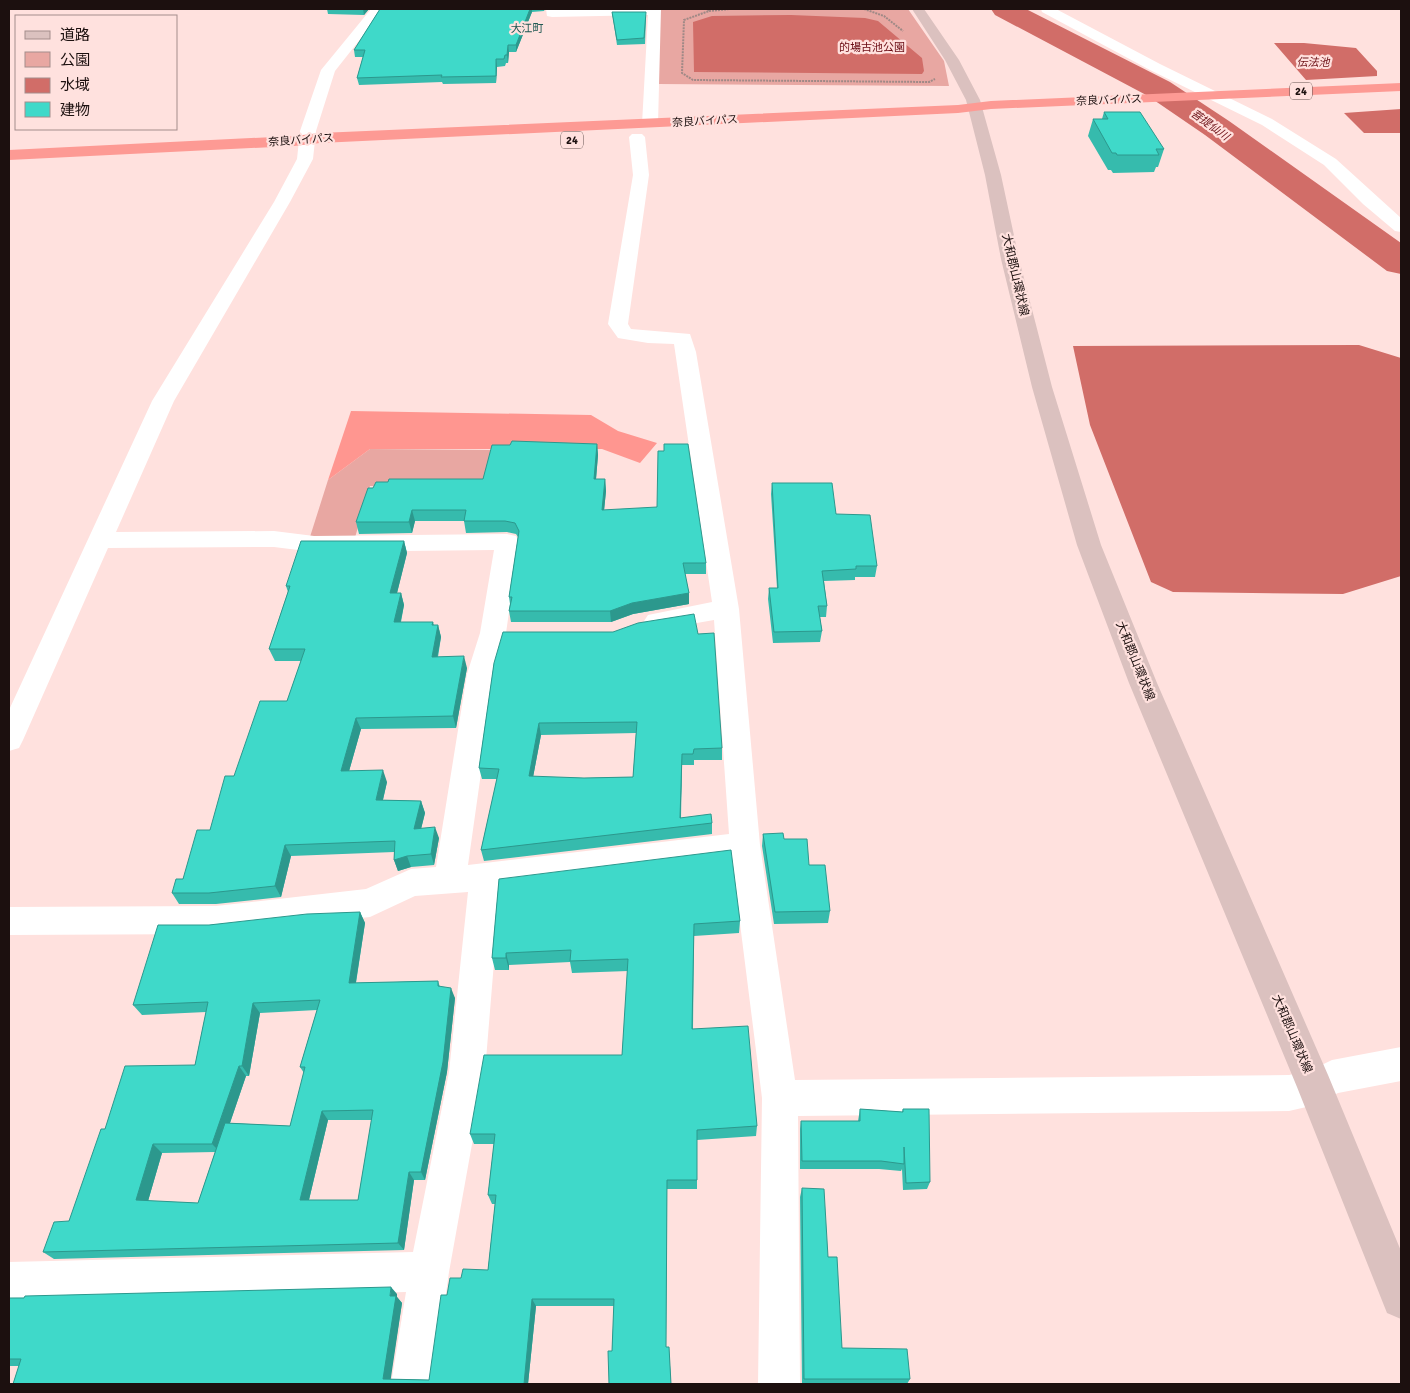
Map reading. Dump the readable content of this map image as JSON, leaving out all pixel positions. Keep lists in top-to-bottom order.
{
  "streets": {
    "highway": ["24", "奈良バイパス"],
    "main road": ["大和郡山環状線"]
  },
  "crossings": [
    ["奈良バイパス", "大和郡山環状線"]
  ],
  "districts": ["大江町"],
  "water": ["伝法池", "菩提仙川"],
  "parks": ["的場古池公園"],
  "legend": [
    "道路",
    "公園",
    "水域",
    "建物"
  ]
}
